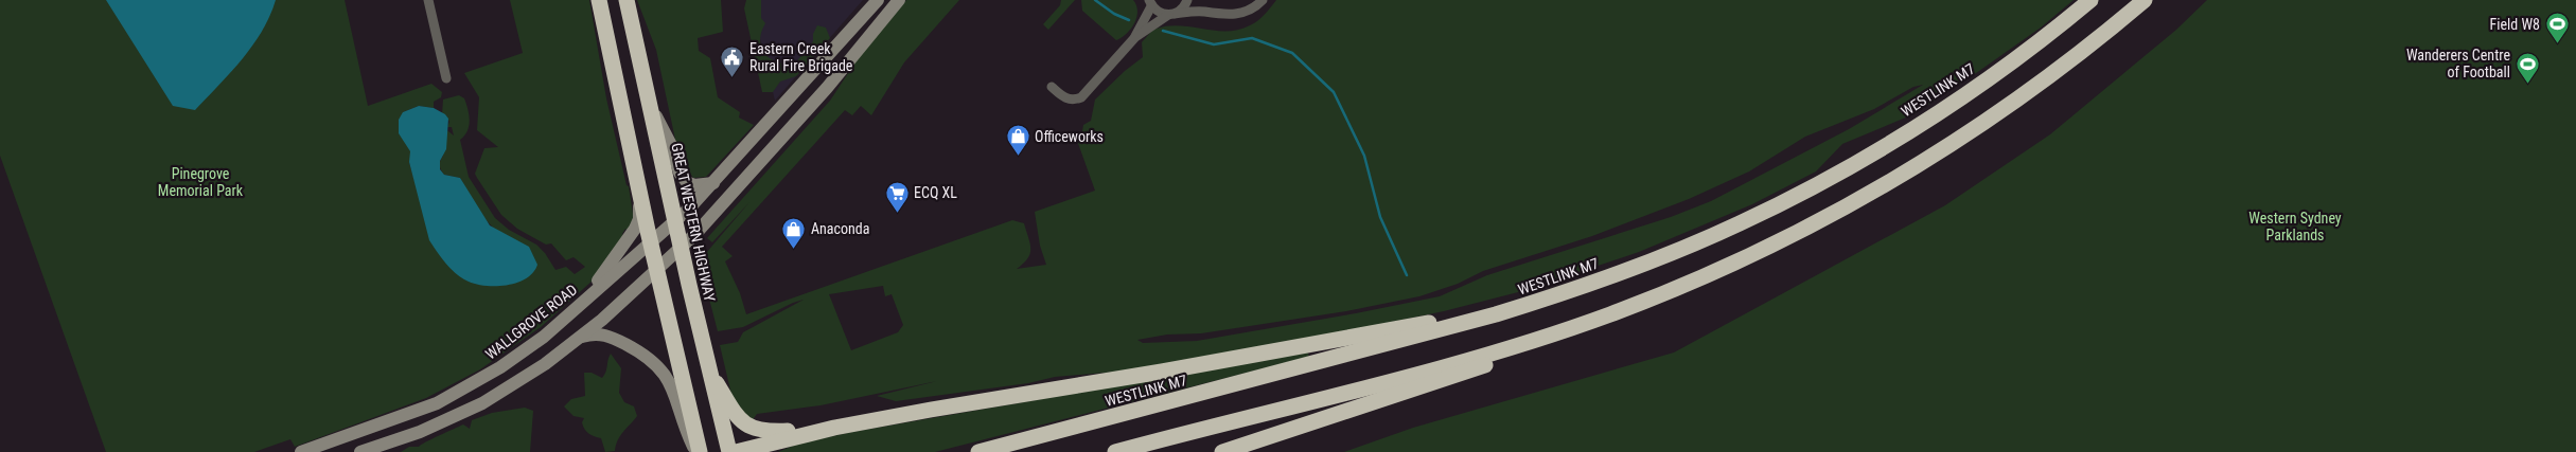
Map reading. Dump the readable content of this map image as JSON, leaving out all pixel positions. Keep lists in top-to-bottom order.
{
  "streets": {
    "highway": ["WESTLINK M7", "GREAT WESTERN HIGHWAY"],
    "main road": ["WALLGROVE ROAD"]
  },
  "crossings": [
    ["GREAT WESTERN HIGHWAY", "WALLGROVE ROAD"]
  ],
  "parks": ["Pinegrove Memorial Park", "Western Sydney Parklands"],
  "places": {
    "sports": ["Field W8", "Wanderers Centre of Football"],
    "public building": ["Eastern Creek Rural Fire Brigade"],
    "shop": ["Officeworks", "Anaconda"],
    "supermarket": ["ECQ XL"]
  }
}
